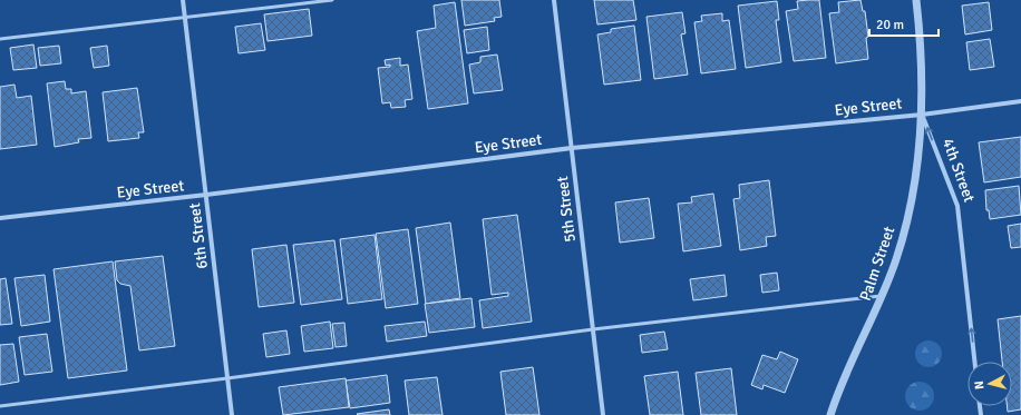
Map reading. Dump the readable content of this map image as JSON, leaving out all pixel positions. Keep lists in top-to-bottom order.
{
  "streets": {
    "street": [
      "Eye Street",
      "4th Street",
      "5th Street",
      "6th Street",
      "Palm Street"
    ]
  },
  "crossings": [
    ["Eye Street", "4th Street"],
    ["Eye Street", "5th Street"],
    ["Eye Street", "6th Street"],
    ["Eye Street", "Palm Street"],
    ["4th Street", "Palm Street"]
  ],
  "one_way": ["4th Street"],
  "scale_bar": "20 m",
  "north": "left"
}
